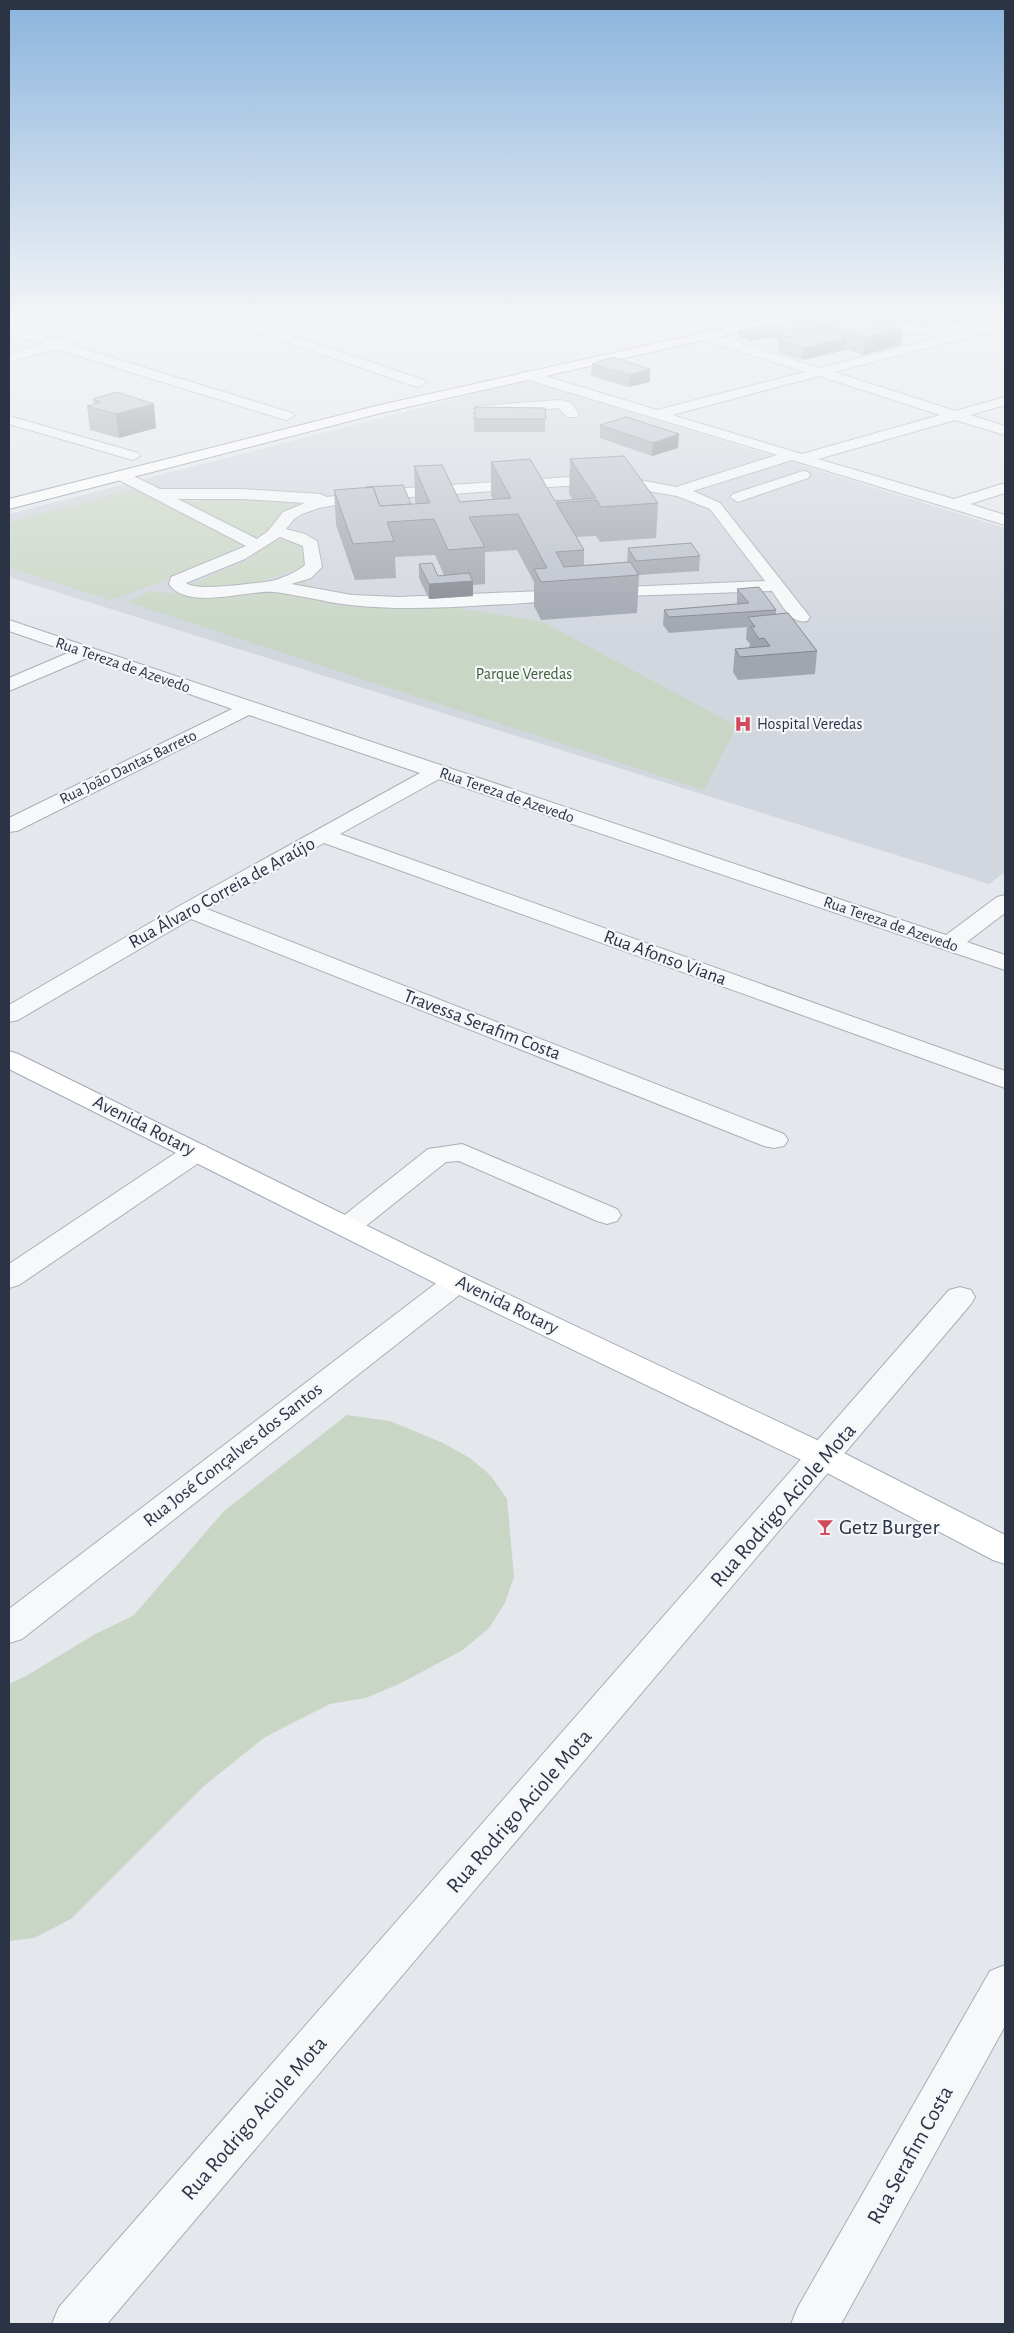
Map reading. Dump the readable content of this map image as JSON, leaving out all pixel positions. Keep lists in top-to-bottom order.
{
  "streets": {
    "main road": ["Avenida Rotary"],
    "street": [
      "Rua Tereza de Azevedo",
      "Rua João Dantas Barreto",
      "Rua Álvaro Correia de Araújo",
      "Rua Afonso Viana",
      "Travessa Serafim Costa",
      "Rua José Gonçalves dos Santos",
      "Rua Rodrigo Aciole Mota",
      "Rua Serafim Costa"
    ]
  },
  "crossings": [
    ["Rua Tereza de Azevedo", "Rua João Dantas Barreto"],
    ["Rua Tereza de Azevedo", "Rua Álvaro Correia de Araújo"],
    ["Rua Álvaro Correia de Araújo", "Rua Afonso Viana"],
    ["Rua Álvaro Correia de Araújo", "Travessa Serafim Costa"],
    ["Avenida Rotary", "Rua José Gonçalves dos Santos"],
    ["Avenida Rotary", "Rua Rodrigo Aciole Mota"]
  ],
  "parks": ["Parque Veredas"],
  "places": {
    "hospital": ["Hospital Veredas"],
    "bar": ["Getz Burger"]
  }
}
